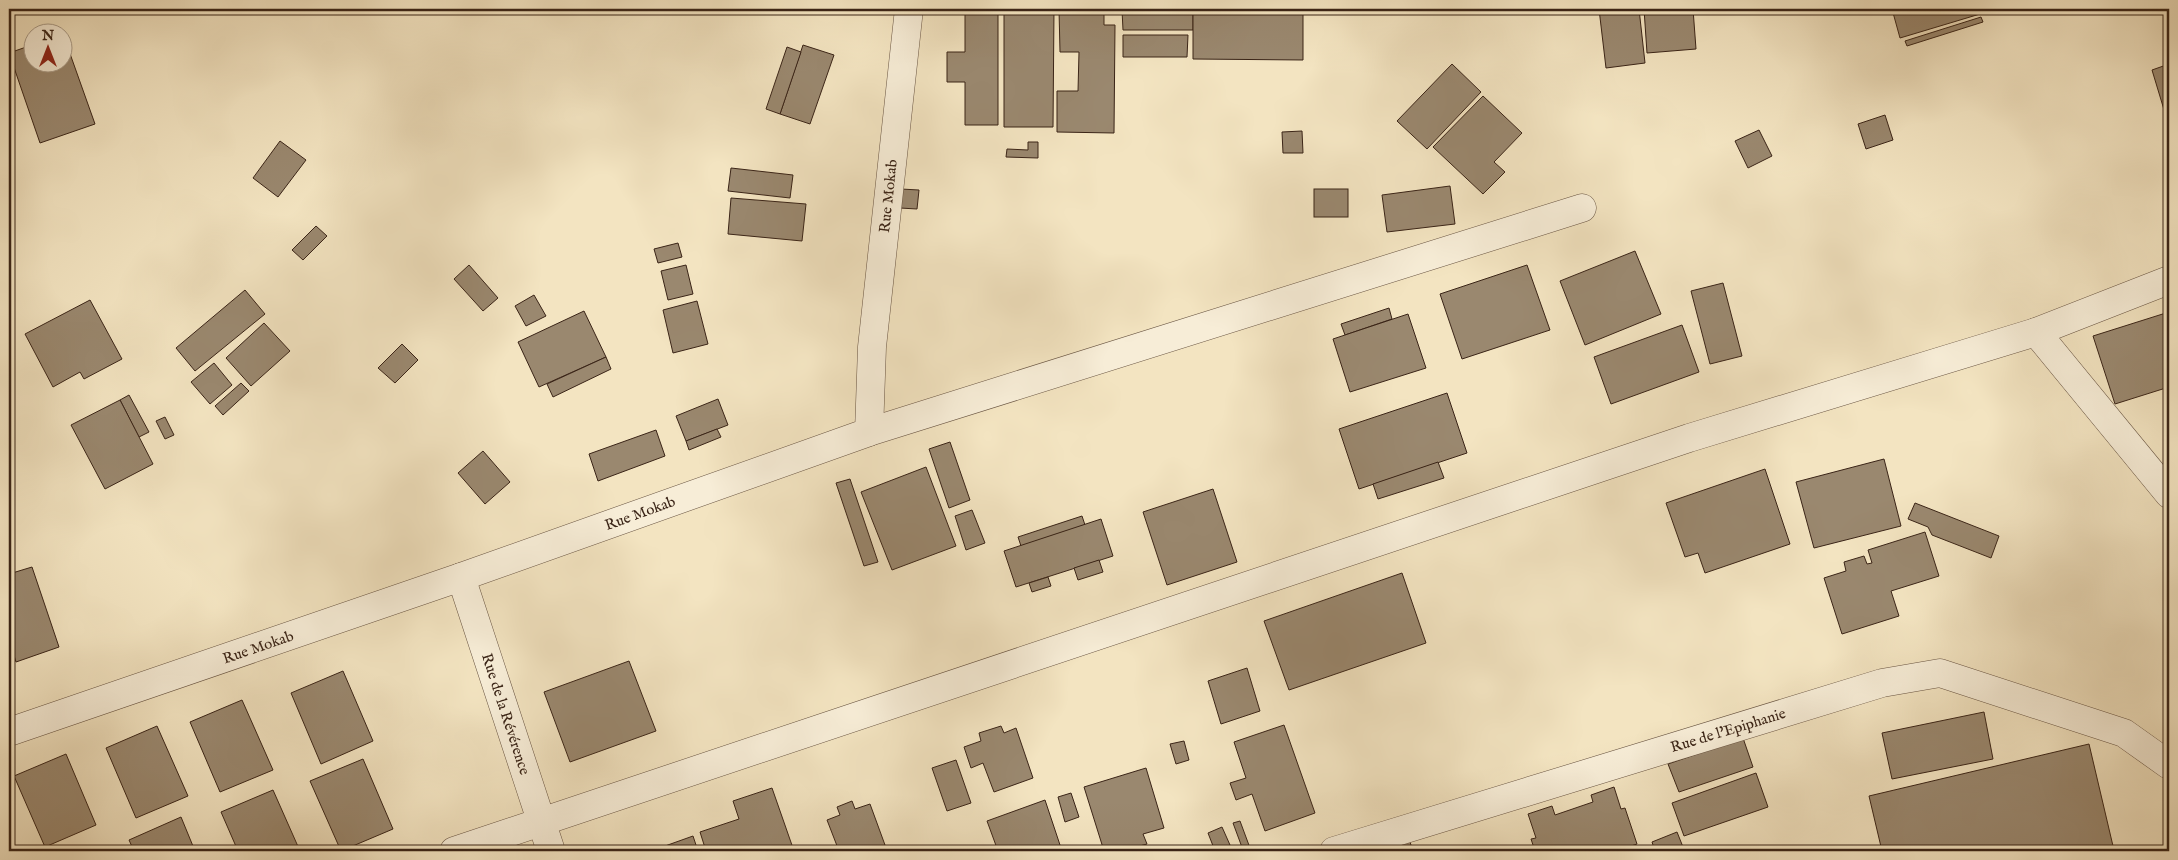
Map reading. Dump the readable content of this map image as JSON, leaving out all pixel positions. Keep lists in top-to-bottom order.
{
  "streets": {
    "street": ["Rue Mokab", "Rue de la Révérence", "Rue de l'Epiphanie"]
  },
  "crossings": [
    ["Rue Mokab", "Rue de la Révérence"]
  ],
  "north": "top"
}
